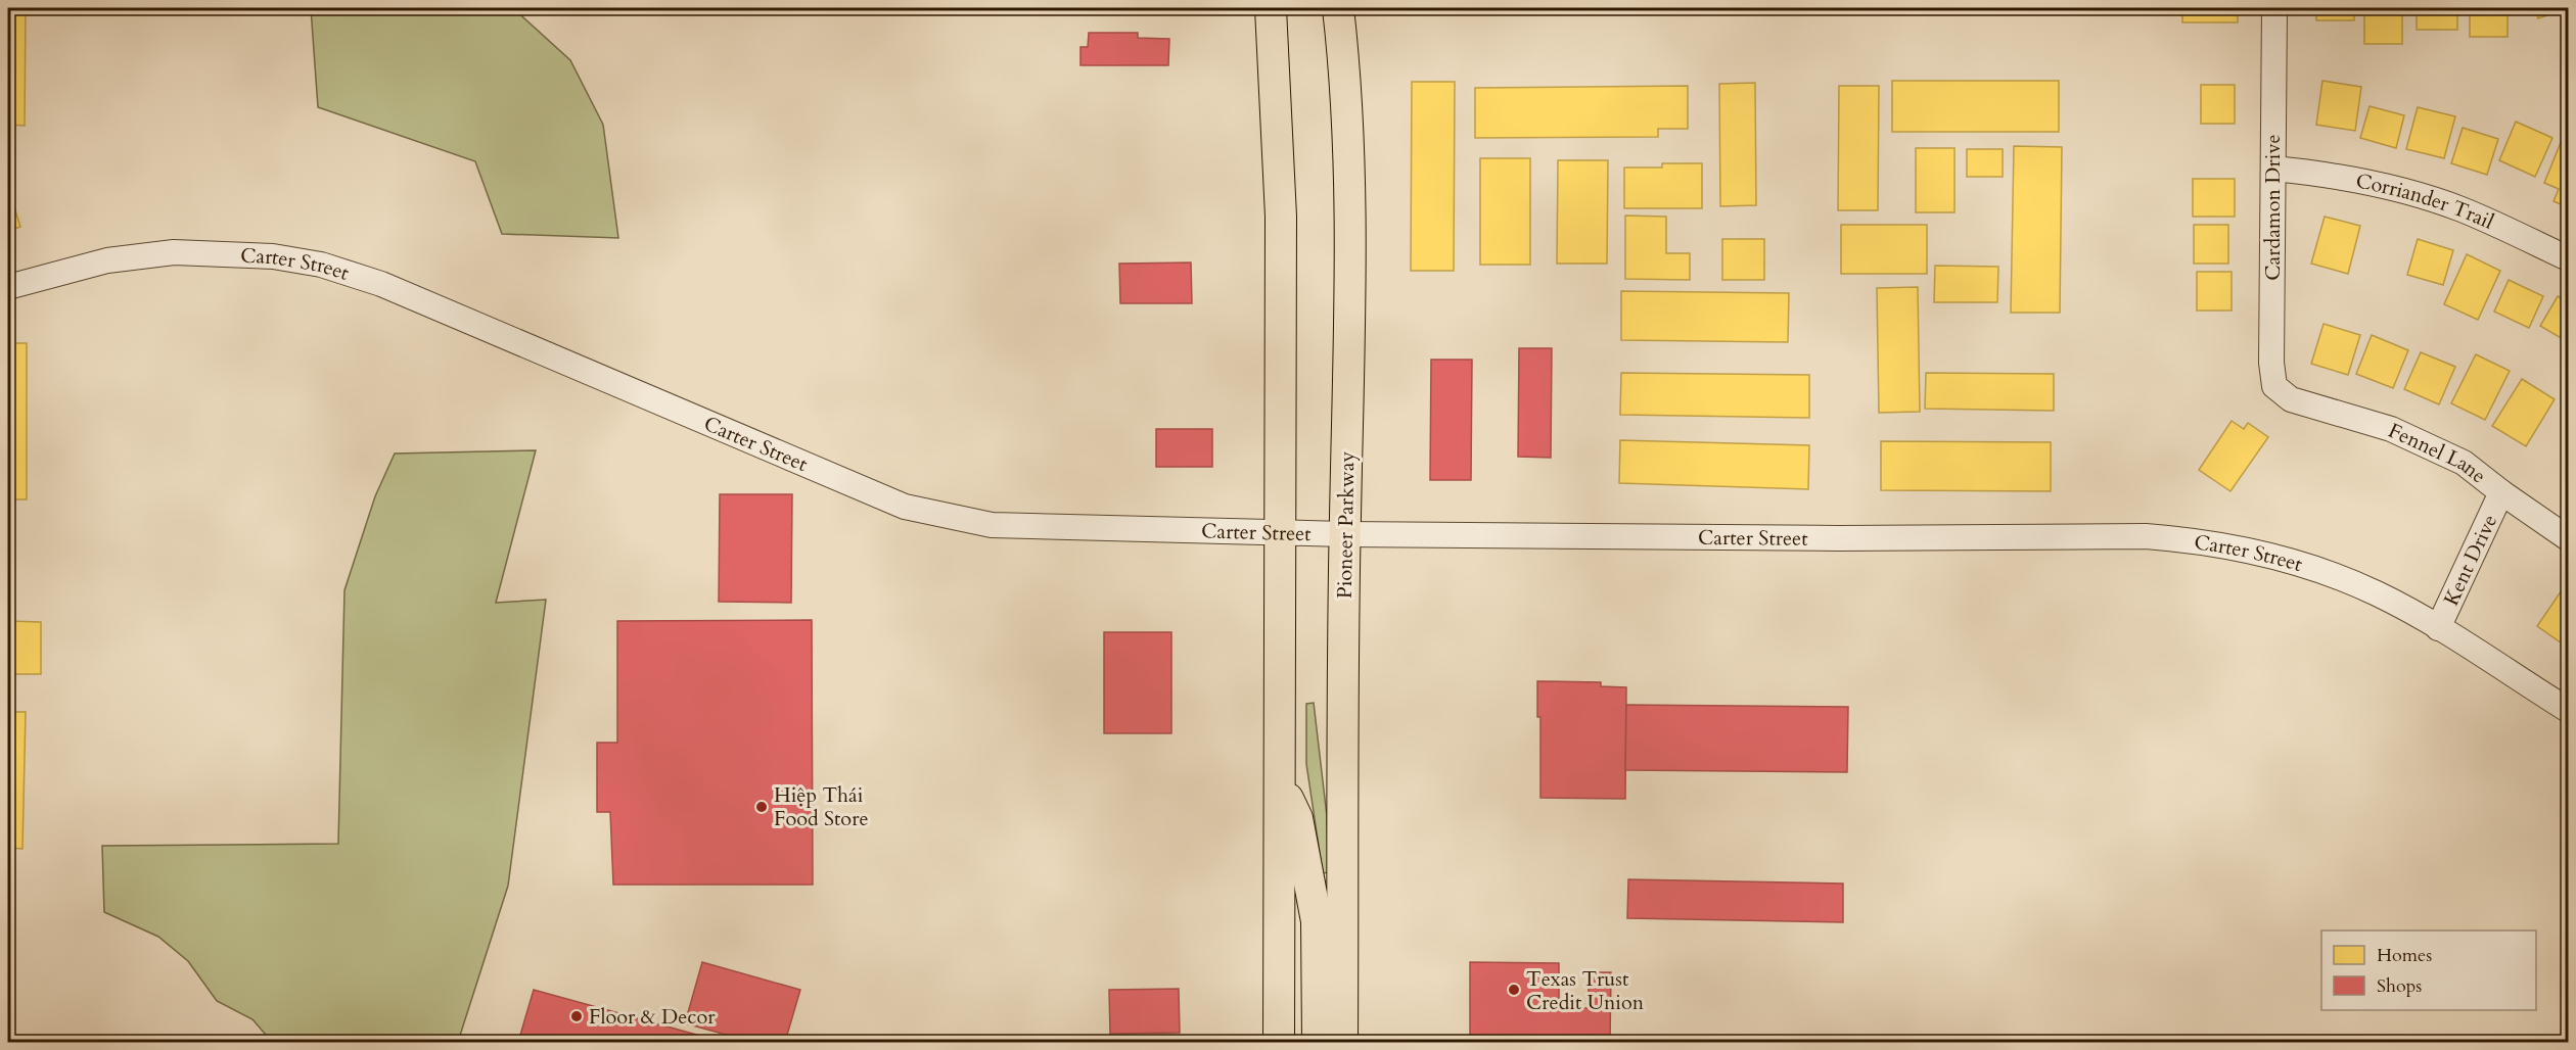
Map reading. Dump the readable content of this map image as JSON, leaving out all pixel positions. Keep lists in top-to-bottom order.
{
  "streets": {
    "main road": ["Pioneer Parkway"],
    "street": [
      "Corriander Trail",
      "Cardamon Drive",
      "Carter Street",
      "Fennel Lane",
      "Kent Drive"
    ]
  },
  "crossings": [
    ["Corriander Trail", "Cardamon Drive"],
    ["Cardamon Drive", "Fennel Lane"],
    ["Carter Street", "Pioneer Parkway"],
    ["Carter Street", "Kent Drive"],
    ["Fennel Lane", "Kent Drive"]
  ],
  "places": ["Hiệp Thái Food Store", "Texas Trust Credit Union", "Floor & Decor"],
  "legend": ["Homes", "Shops"]
}
